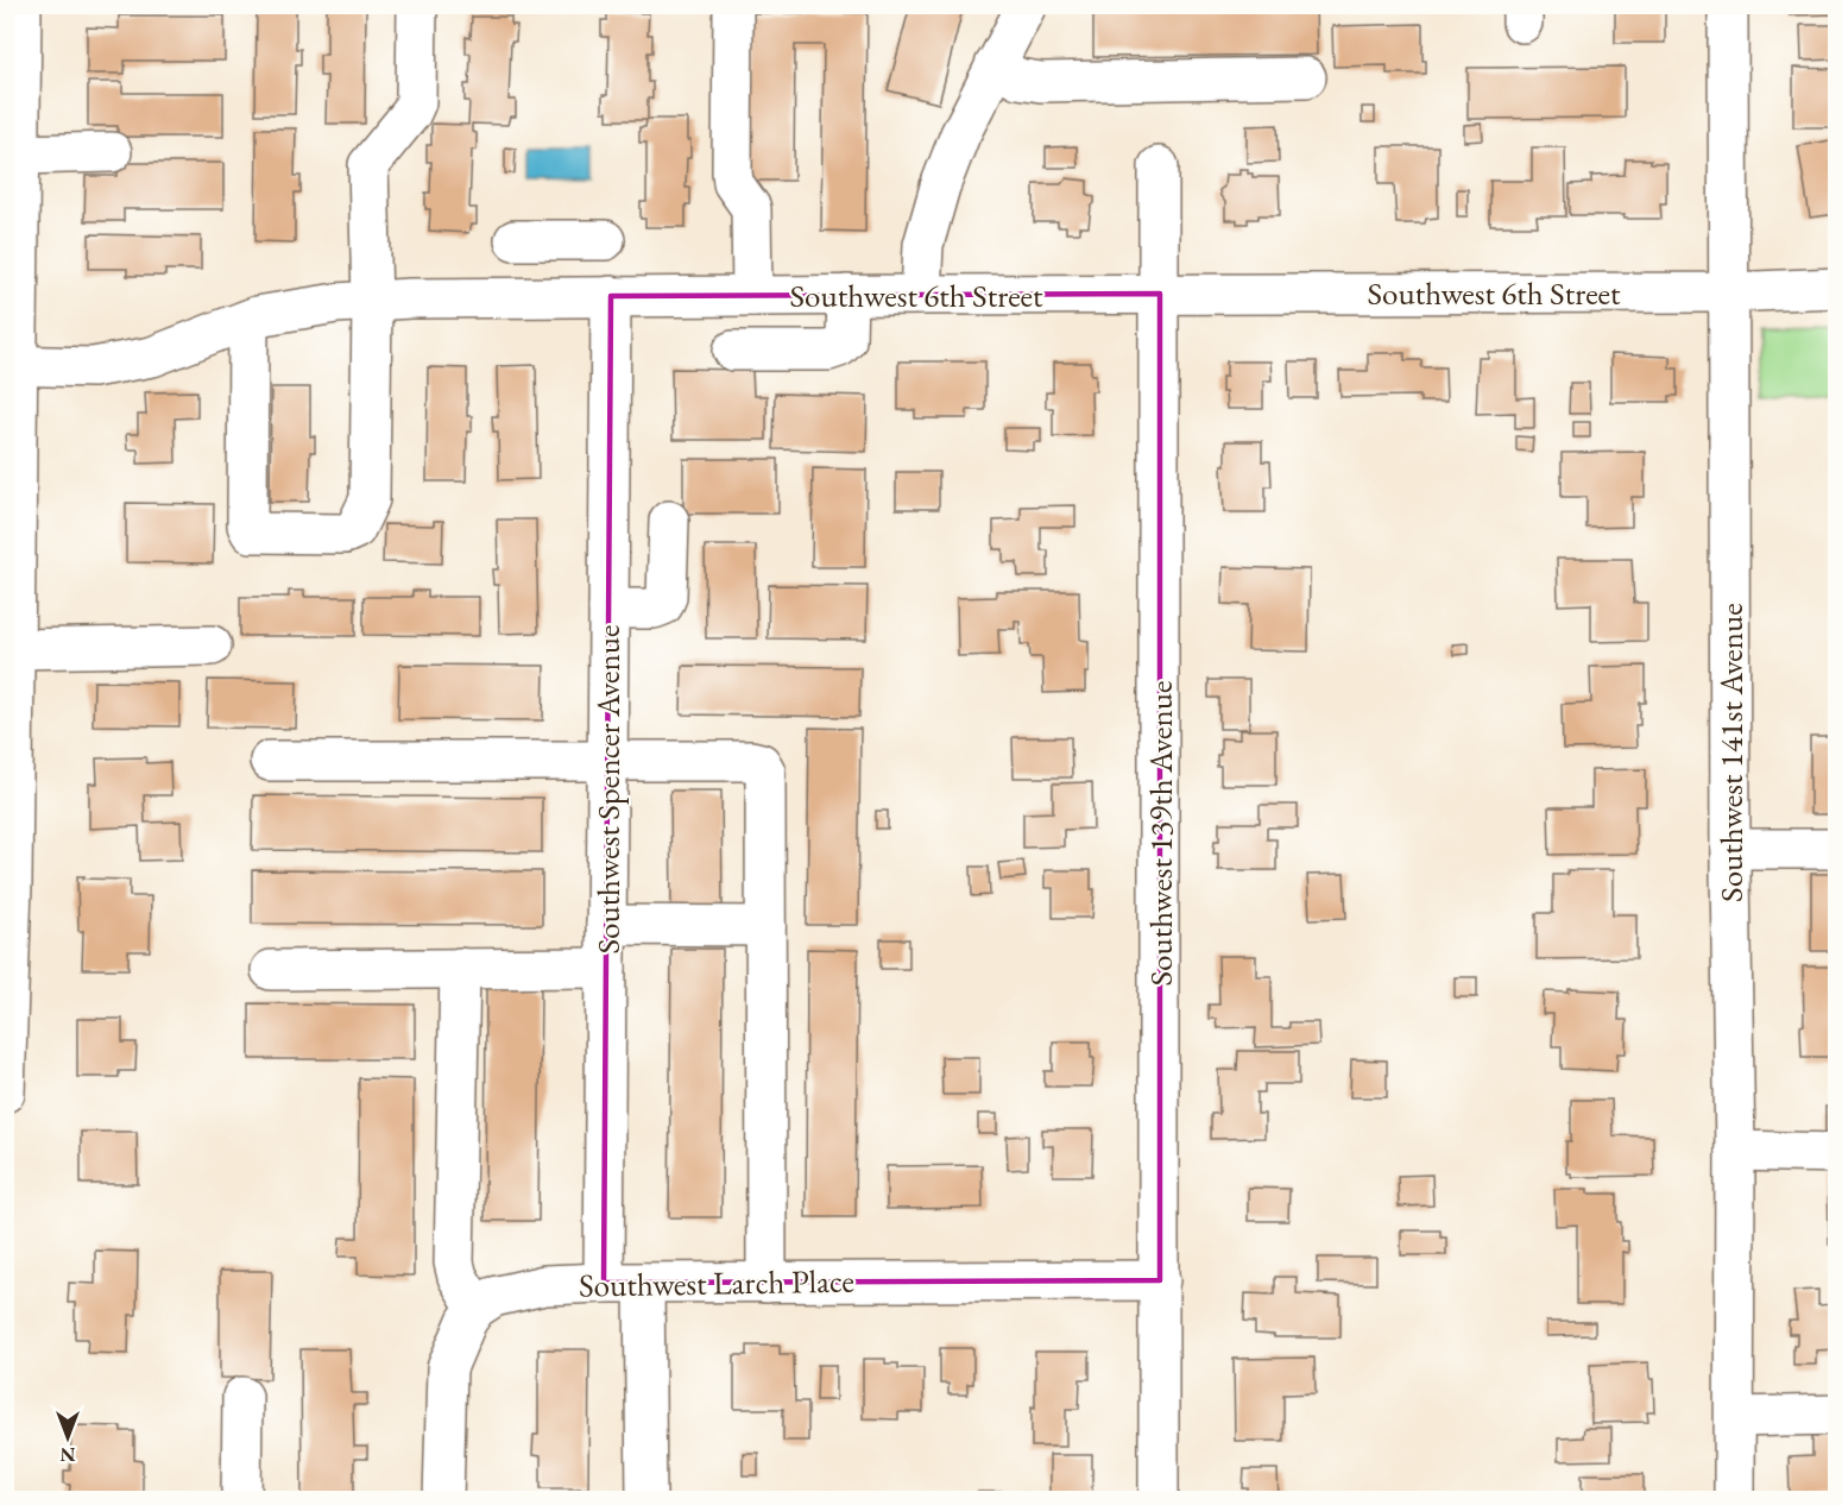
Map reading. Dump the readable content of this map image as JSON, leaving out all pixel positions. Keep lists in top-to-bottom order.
{
  "streets": {
    "street": [
      "Southwest 6th Street",
      "Southwest 141st Avenue",
      "Southwest Spencer Avenue",
      "Southwest 139th Avenue",
      "Southwest Larch Place"
    ]
  },
  "crossings": [
    ["Southwest 6th Street", "Southwest 141st Avenue"],
    ["Southwest 6th Street", "Southwest Spencer Avenue"],
    ["Southwest 6th Street", "Southwest 139th Avenue"],
    ["Southwest Spencer Avenue", "Southwest Larch Place"],
    ["Southwest 139th Avenue", "Southwest Larch Place"]
  ],
  "north": "bottom"
}
